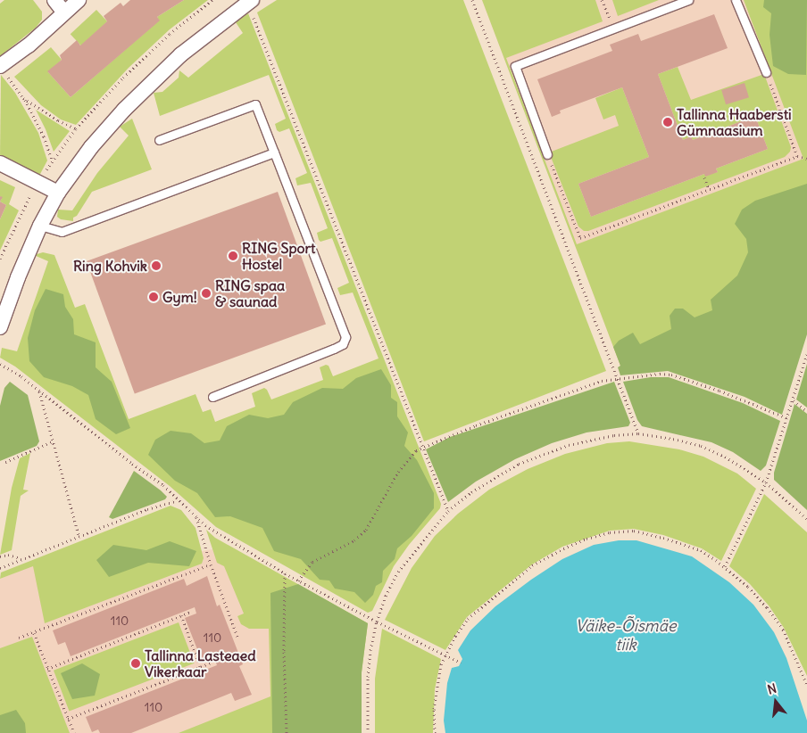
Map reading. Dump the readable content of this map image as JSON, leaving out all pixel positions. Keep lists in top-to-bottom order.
{
  "water": ["Väike-Õismäe tiik"],
  "places": [
    "Tallinna Haabersti Gümnaasium",
    "RING Sport Hostel",
    "Ring Kohvik",
    "RING spaa & saunad",
    "Gym!",
    "Tallinna Lasteaed Vikerkaar"
  ],
  "house_numbers": ["110", "110", "110"],
  "north": "top"
}
